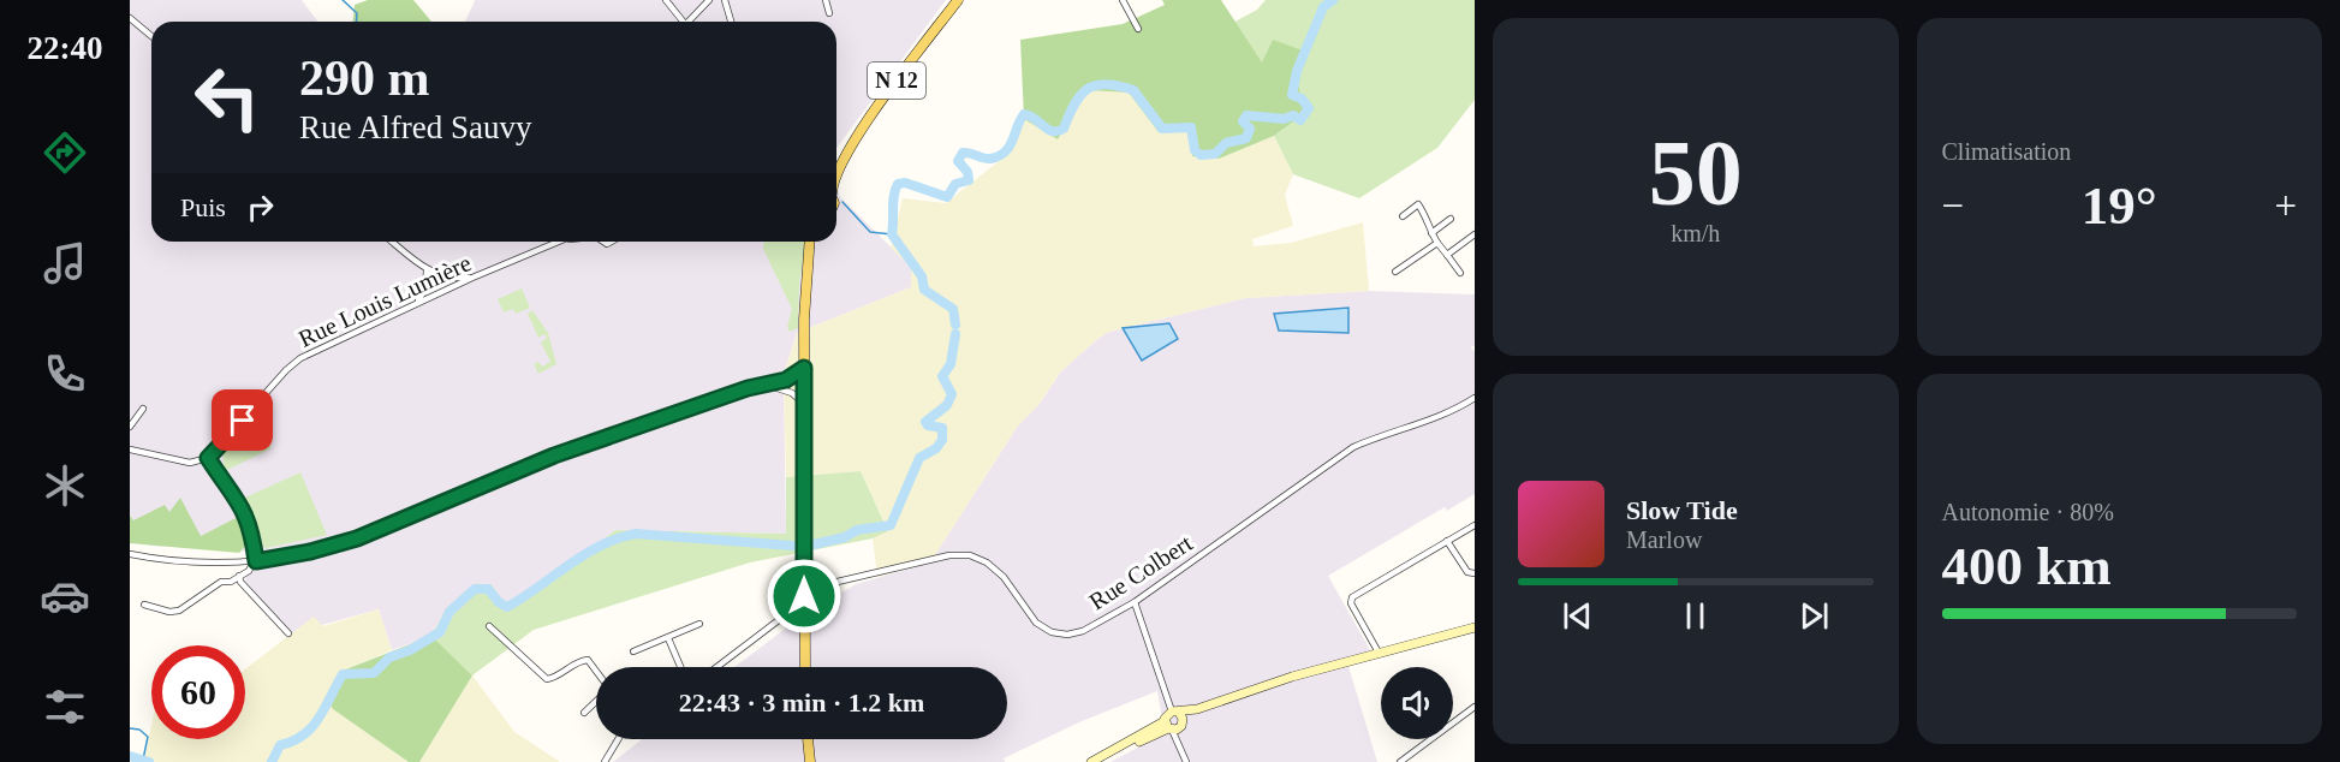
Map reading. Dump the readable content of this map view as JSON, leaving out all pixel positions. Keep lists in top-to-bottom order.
{
  "streets": {
    "main road": ["N 12"],
    "street": ["Rue Louis Lumière", "Rue Colbert"]
  },
  "page": {
    "tabs": "22:40",
    "tile": [
      ["50", "km/h"],
      "Climatisation",
      ["Autonomie · 80%", "400 km"]
    ],
    "turn": ["290 m", "Rue Alfred Sauvy"],
    "then": "Puis",
    "heat": ["−", "19°", "+"],
    "song": ["Slow Tide", "Marlow"],
    "limit": "60",
    "trip": "22:43 · 3 min · 1.2 km"
  }
}
